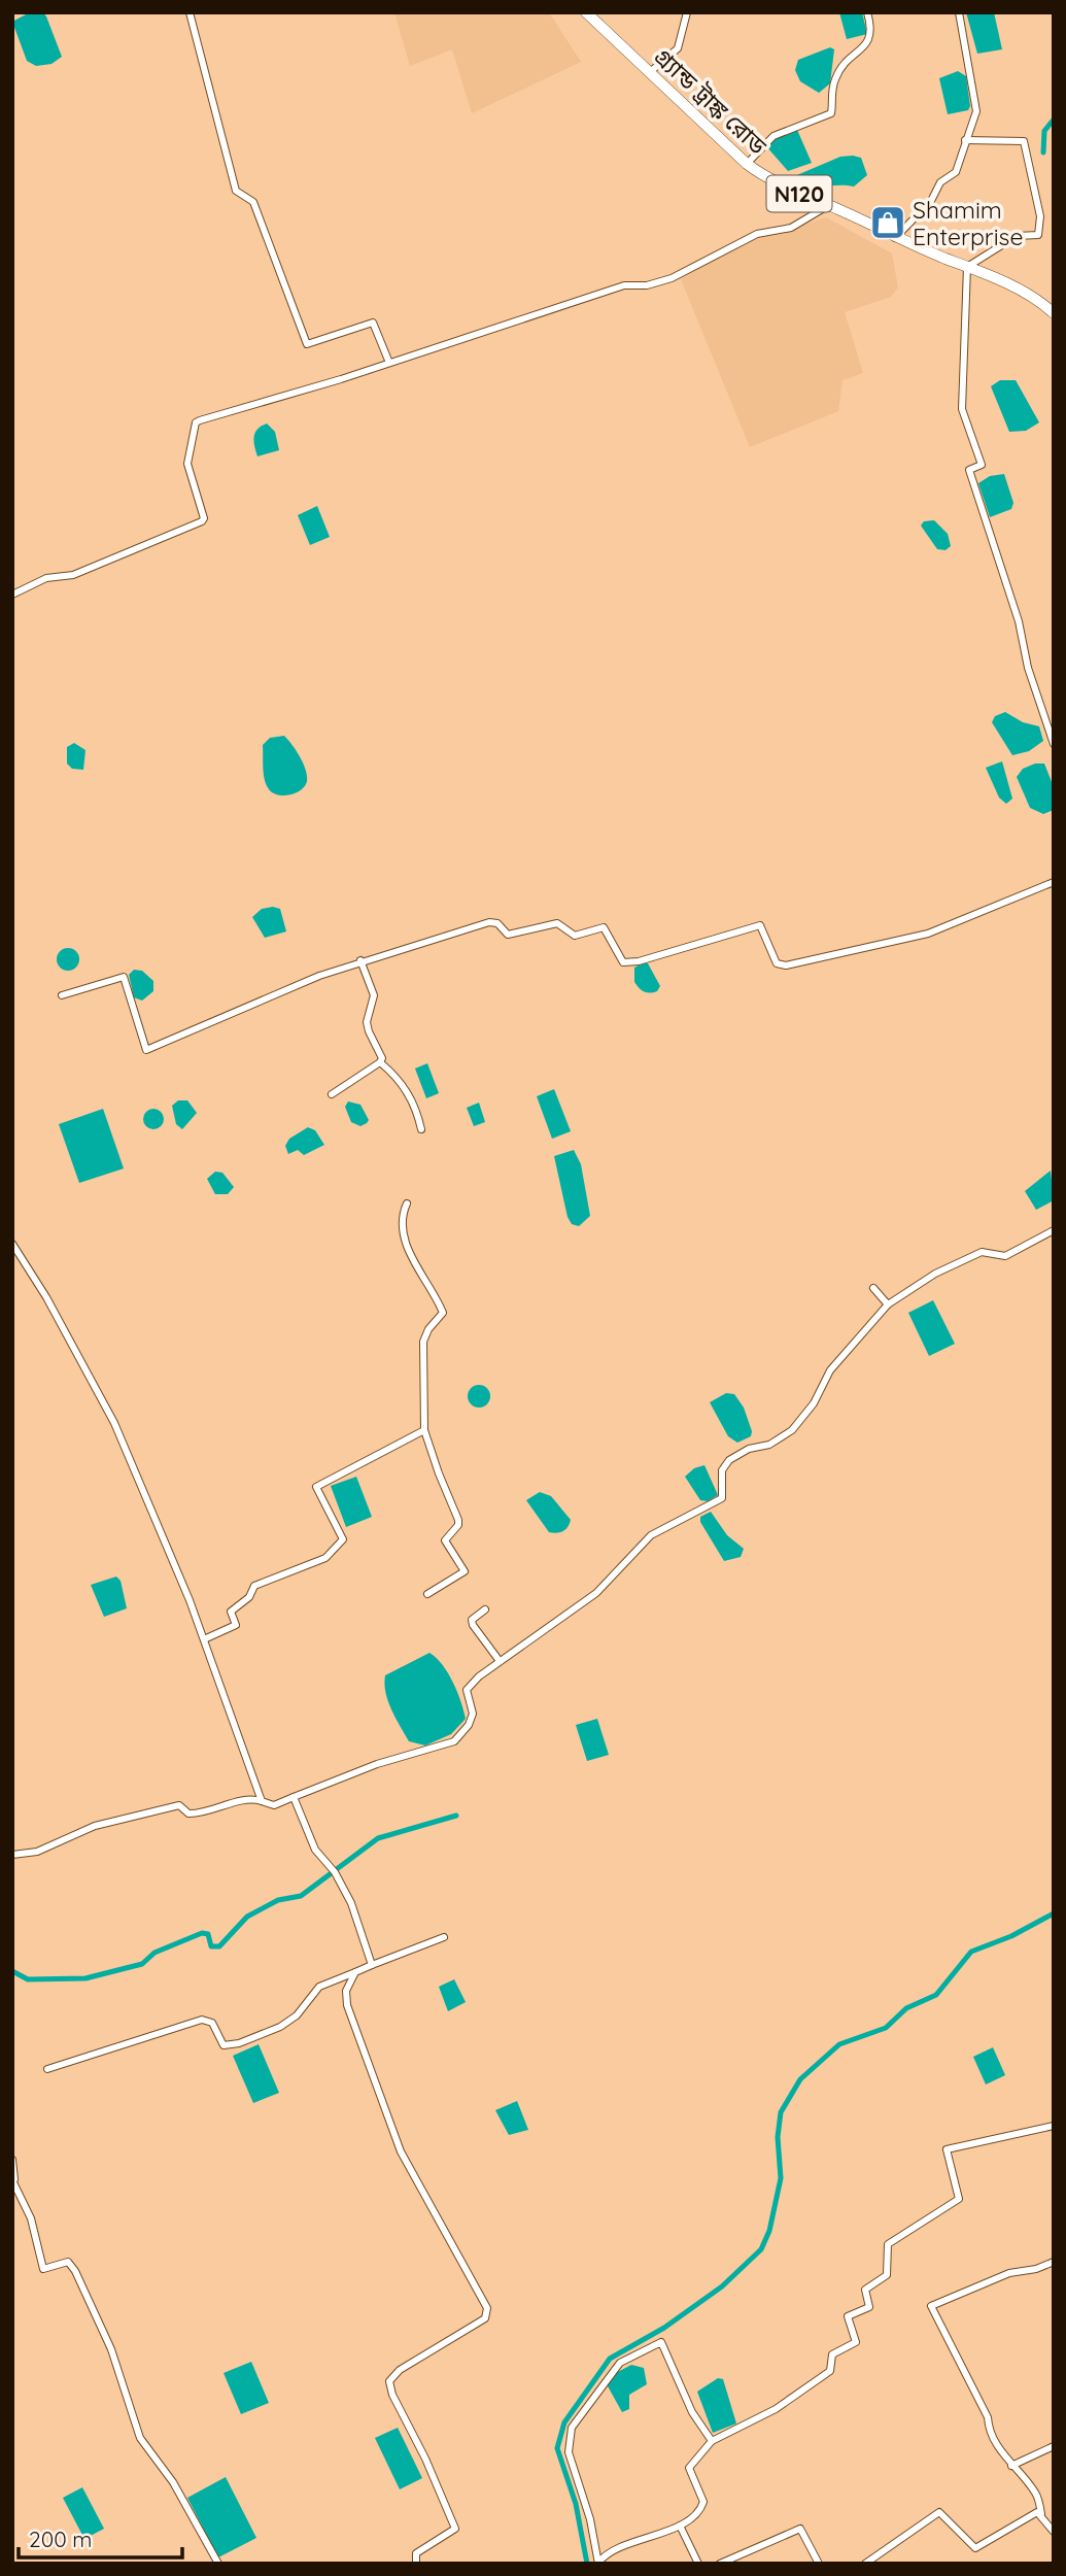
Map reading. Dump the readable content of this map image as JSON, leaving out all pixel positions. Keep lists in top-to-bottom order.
{
  "streets": {
    "highway": ["গ্র্যান্ড ট্রাঙ্ক রোড", "N120"]
  },
  "places": {
    "shop": ["Shamim Enterprise"]
  },
  "scale_bar": "200 m"
}
